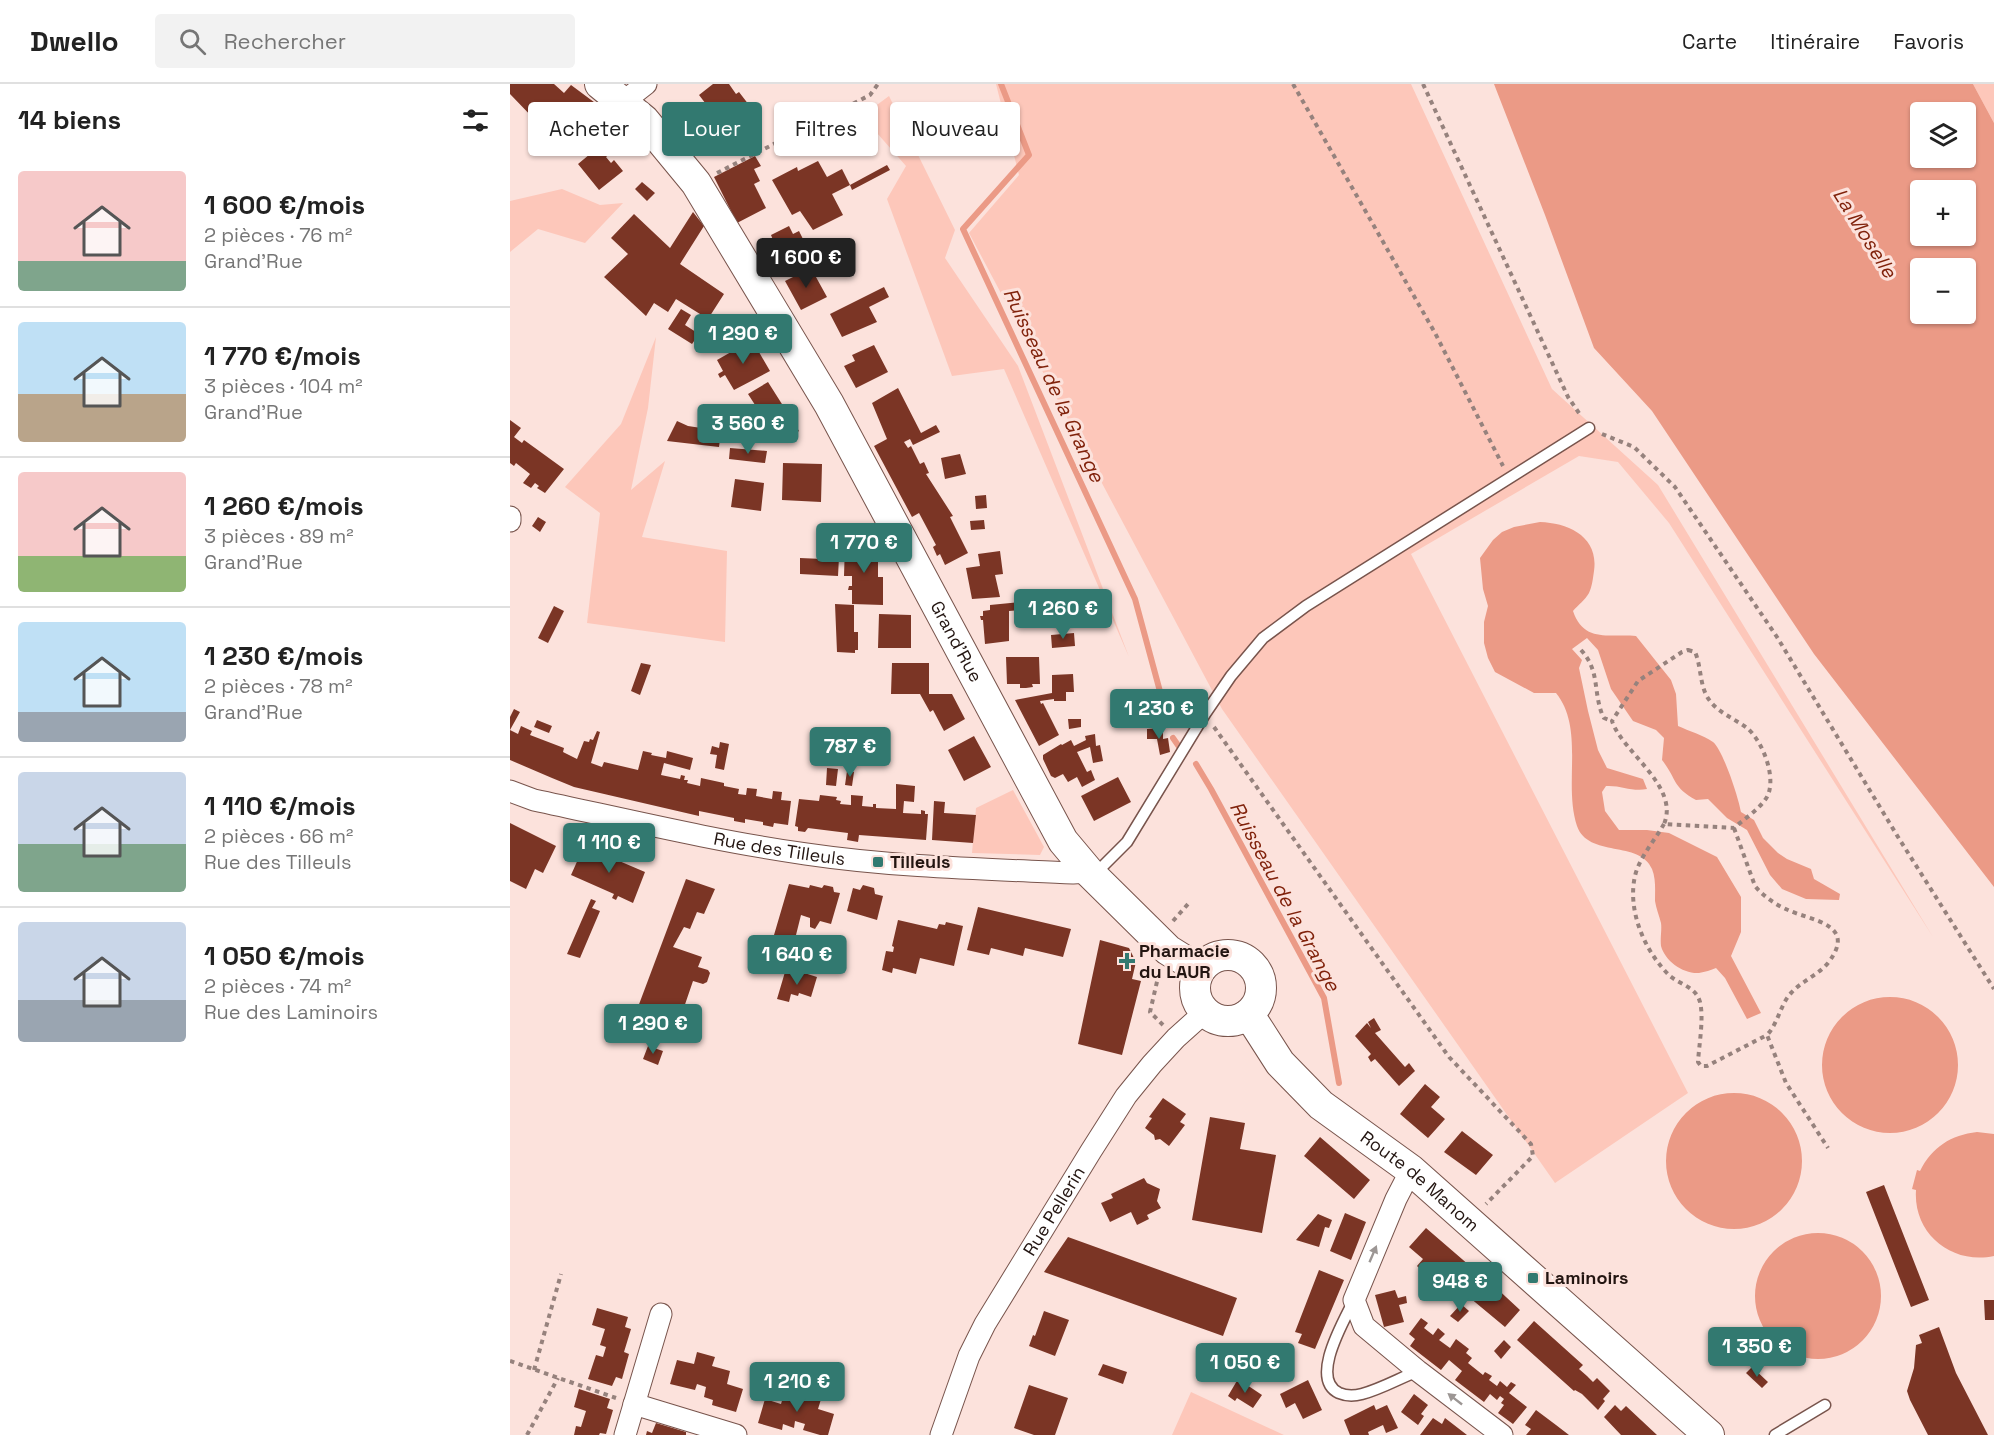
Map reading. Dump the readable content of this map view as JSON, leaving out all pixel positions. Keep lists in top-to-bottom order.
{
  "streets": {
    "street": [
      "Grand'Rue",
      "Rue des Tilleuls",
      "Route de Manom",
      "Rue Pellerin"
    ]
  },
  "crossings": [
    ["Grand'Rue", "Rue des Tilleuls"],
    ["Grand'Rue", "Route de Manom"],
    ["Grand'Rue", "Rue Pellerin"],
    ["Route de Manom", "Rue Pellerin"]
  ],
  "water": ["La Moselle", "Ruisseau de la Grange"],
  "places": {
    "transit": ["Tilleuls", "Laminoirs"],
    "health": ["Pharmacie du LAUR"]
  },
  "page": {
    "header": "Dwello",
    "search": "Rechercher",
    "nav": ["Carte", "Itinéraire", "Favoris"],
    "heading": "14 biens",
    "map_buttons": ["+", "−"],
    "chip": [
      "Acheter",
      "Louer",
      "Filtres",
      "Nouveau"
    ],
    "list": [
      {
        "name": "1 600 €/mois",
        "note": "2 pièces · 76 m² · Grand'Rue"
      },
      {
        "name": "1 770 €/mois",
        "note": "3 pièces · 104 m² · Grand'Rue"
      },
      {
        "name": "1 260 €/mois",
        "note": "3 pièces · 89 m² · Grand'Rue"
      },
      {
        "name": "1 230 €/mois",
        "note": "2 pièces · 78 m² · Grand'Rue"
      },
      {
        "name": "1 110 €/mois",
        "note": "2 pièces · 66 m² · Rue des Tilleuls"
      },
      {
        "name": "1 050 €/mois",
        "note": "2 pièces · 74 m² · Rue des Laminoirs"
      }
    ],
    "price": [
      "1 600 €",
      "1 290 €",
      "3 560 €",
      "1 770 €",
      "1 260 €",
      "1 230 €",
      "787 €",
      "1 110 €",
      "1 640 €",
      "1 290 €",
      "948 €",
      "1 350 €",
      "1 050 €",
      "1 210 €"
    ]
  }
}
